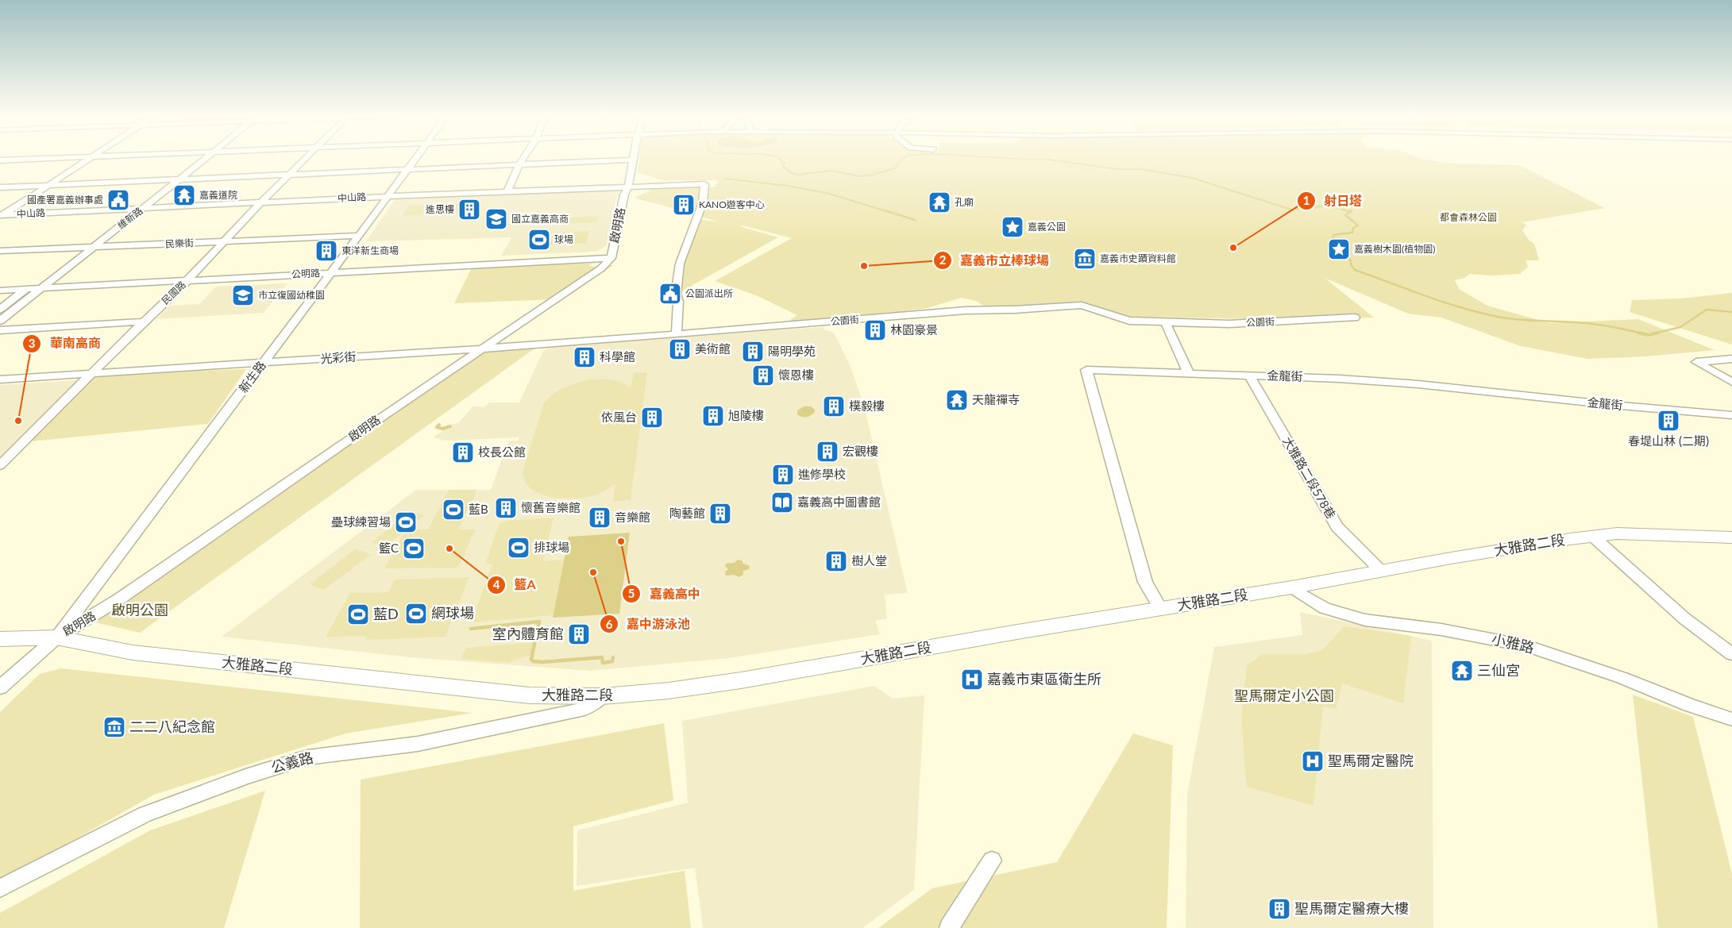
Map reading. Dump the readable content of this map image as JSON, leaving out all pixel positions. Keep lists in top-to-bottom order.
{
  "streets": {
    "main road": ["大雅路二段"],
    "street": [
      "中山路",
      "維新路",
      "啟明路",
      "民樂街",
      "公明路",
      "民國路",
      "公園街",
      "光彩街",
      "金龍街",
      "新生路",
      "大雅路二段578巷",
      "小雅路",
      "公義路"
    ]
  },
  "crossings": [
    ["中山路", "維新路"],
    ["中山路", "啟明路"],
    ["中山路", "民國路"],
    ["中山路", "公園街"],
    ["中山路", "光彩街"],
    ["中山路", "新生路"],
    ["維新路", "民樂街"],
    ["維新路", "公明路"],
    ["啟明路", "公明路"],
    ["啟明路", "光彩街"],
    ["啟明路", "新生路"],
    ["啟明路", "大雅路二段"],
    ["民樂街", "民國路"],
    ["民樂街", "新生路"],
    ["公明路", "民國路"],
    ["公明路", "新生路"],
    ["民國路", "光彩街"],
    ["公園街", "光彩街"],
    ["光彩街", "新生路"],
    ["金龍街", "大雅路二段578巷"],
    ["金龍街", "大雅路二段"],
    ["新生路", "大雅路二段"],
    ["大雅路二段578巷", "大雅路二段"],
    ["大雅路二段", "小雅路"],
    ["大雅路二段", "公義路"]
  ],
  "parks": ["都會森林公園", "啟明公園", "聖馬爾定小公園"],
  "places": {
    "temple": [
      "嘉義道院",
      "孔廟",
      "天龍禪寺",
      "三仙宮"
    ],
    "public building": ["國產署嘉義辦事處", "公園派出所"],
    "building": [
      "KANO遊客中心",
      "進思樓",
      "東洋新生商場",
      "林園豪景",
      "美術館",
      "陽明學苑",
      "科學館",
      "懷恩樓",
      "樸毅樓",
      "旭陵樓",
      "依風台",
      "春堤山林 (二期)",
      "宏觀樓",
      "校長公館",
      "進修學校",
      "懷舊音樂館",
      "陶藝館",
      "音樂館",
      "樹人堂",
      "室內體育館",
      "聖馬爾定醫療大樓"
    ],
    "school or university": ["國立嘉義高商", "市立復國幼稚園"],
    "place": ["嘉義公園", "嘉義樹木園(植物園)"],
    "sports": [
      "球場",
      "藍B",
      "壘球練習場",
      "排球場",
      "籃C",
      "網球場",
      "藍D"
    ],
    "other": [
      "射日塔",
      "嘉義市立棒球場",
      "華南高商",
      "嘉義高中",
      "籃A",
      "嘉中游泳池"
    ],
    "museum": ["嘉義市史蹟資料館", "二二八紀念館"],
    "library": ["嘉義高中圖書館"],
    "hospital": ["嘉義市東區衛生所", "聖馬爾定醫院"]
  }
}
